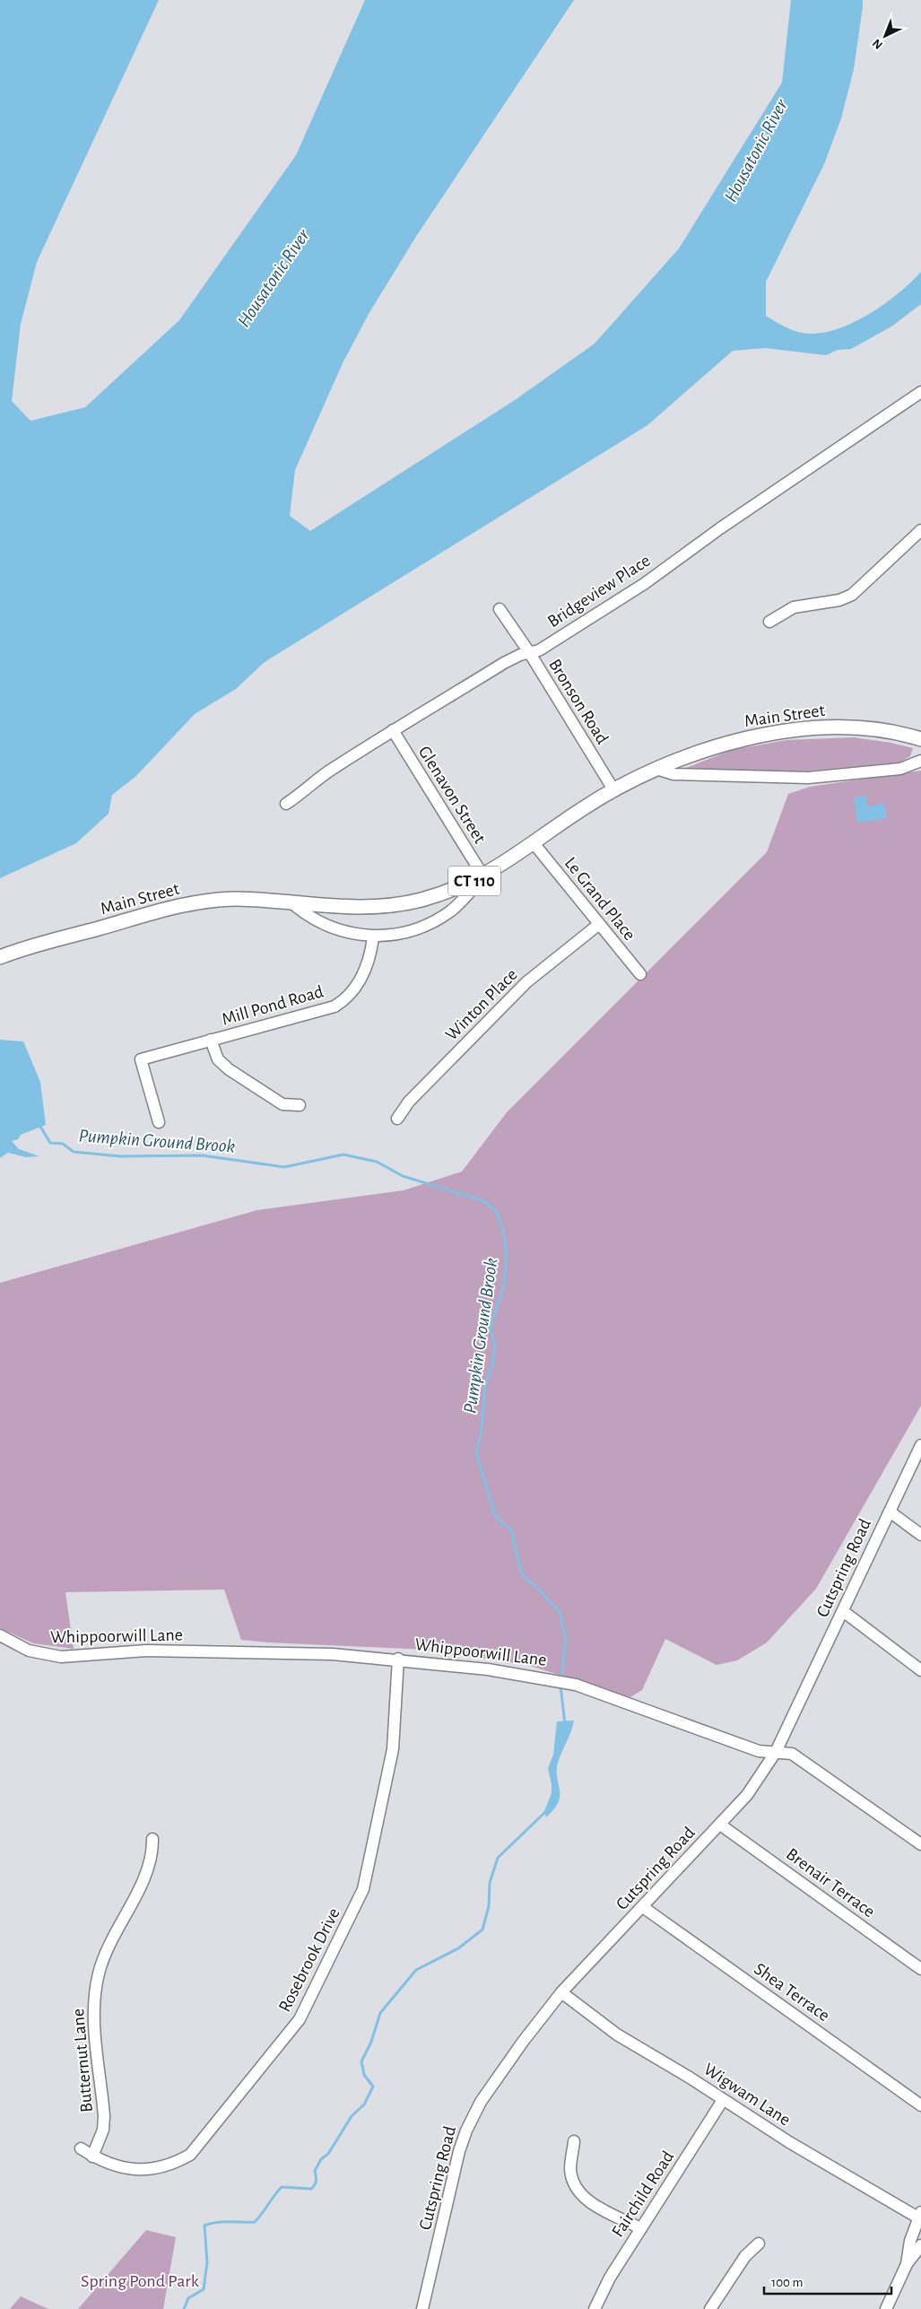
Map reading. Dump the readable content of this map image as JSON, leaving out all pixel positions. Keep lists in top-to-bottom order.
{
  "streets": {
    "main road": ["Main Street", "CT 110"],
    "street": [
      "Bridgeview Place",
      "Bronson Road",
      "Glenavon Street",
      "Le Grand Place",
      "Winton Place",
      "Mill Pond Road",
      "Cutspring Road",
      "Whippoorwill Lane",
      "Brenair Terrace",
      "Rosebrook Drive",
      "Shea Terrace",
      "Butternut Lane",
      "Wigwam Lane",
      "Fairchild Road"
    ]
  },
  "crossings": [
    ["Bridgeview Place", "Bronson Road"],
    ["Bridgeview Place", "Glenavon Street"],
    ["Bronson Road", "Main Street"],
    ["Main Street", "Glenavon Street"],
    ["Main Street", "Le Grand Place"],
    ["Main Street", "Mill Pond Road"],
    ["Le Grand Place", "Winton Place"],
    ["Cutspring Road", "Whippoorwill Lane"],
    ["Cutspring Road", "Brenair Terrace"],
    ["Cutspring Road", "Shea Terrace"],
    ["Cutspring Road", "Wigwam Lane"],
    ["Whippoorwill Lane", "Rosebrook Drive"],
    ["Rosebrook Drive", "Butternut Lane"],
    ["Wigwam Lane", "Fairchild Road"]
  ],
  "water": ["Housatonic River", "Pumpkin Ground Brook"],
  "parks": ["Spring Pond Park"],
  "scale_bar": "100 m",
  "north": "bottom left"
}
